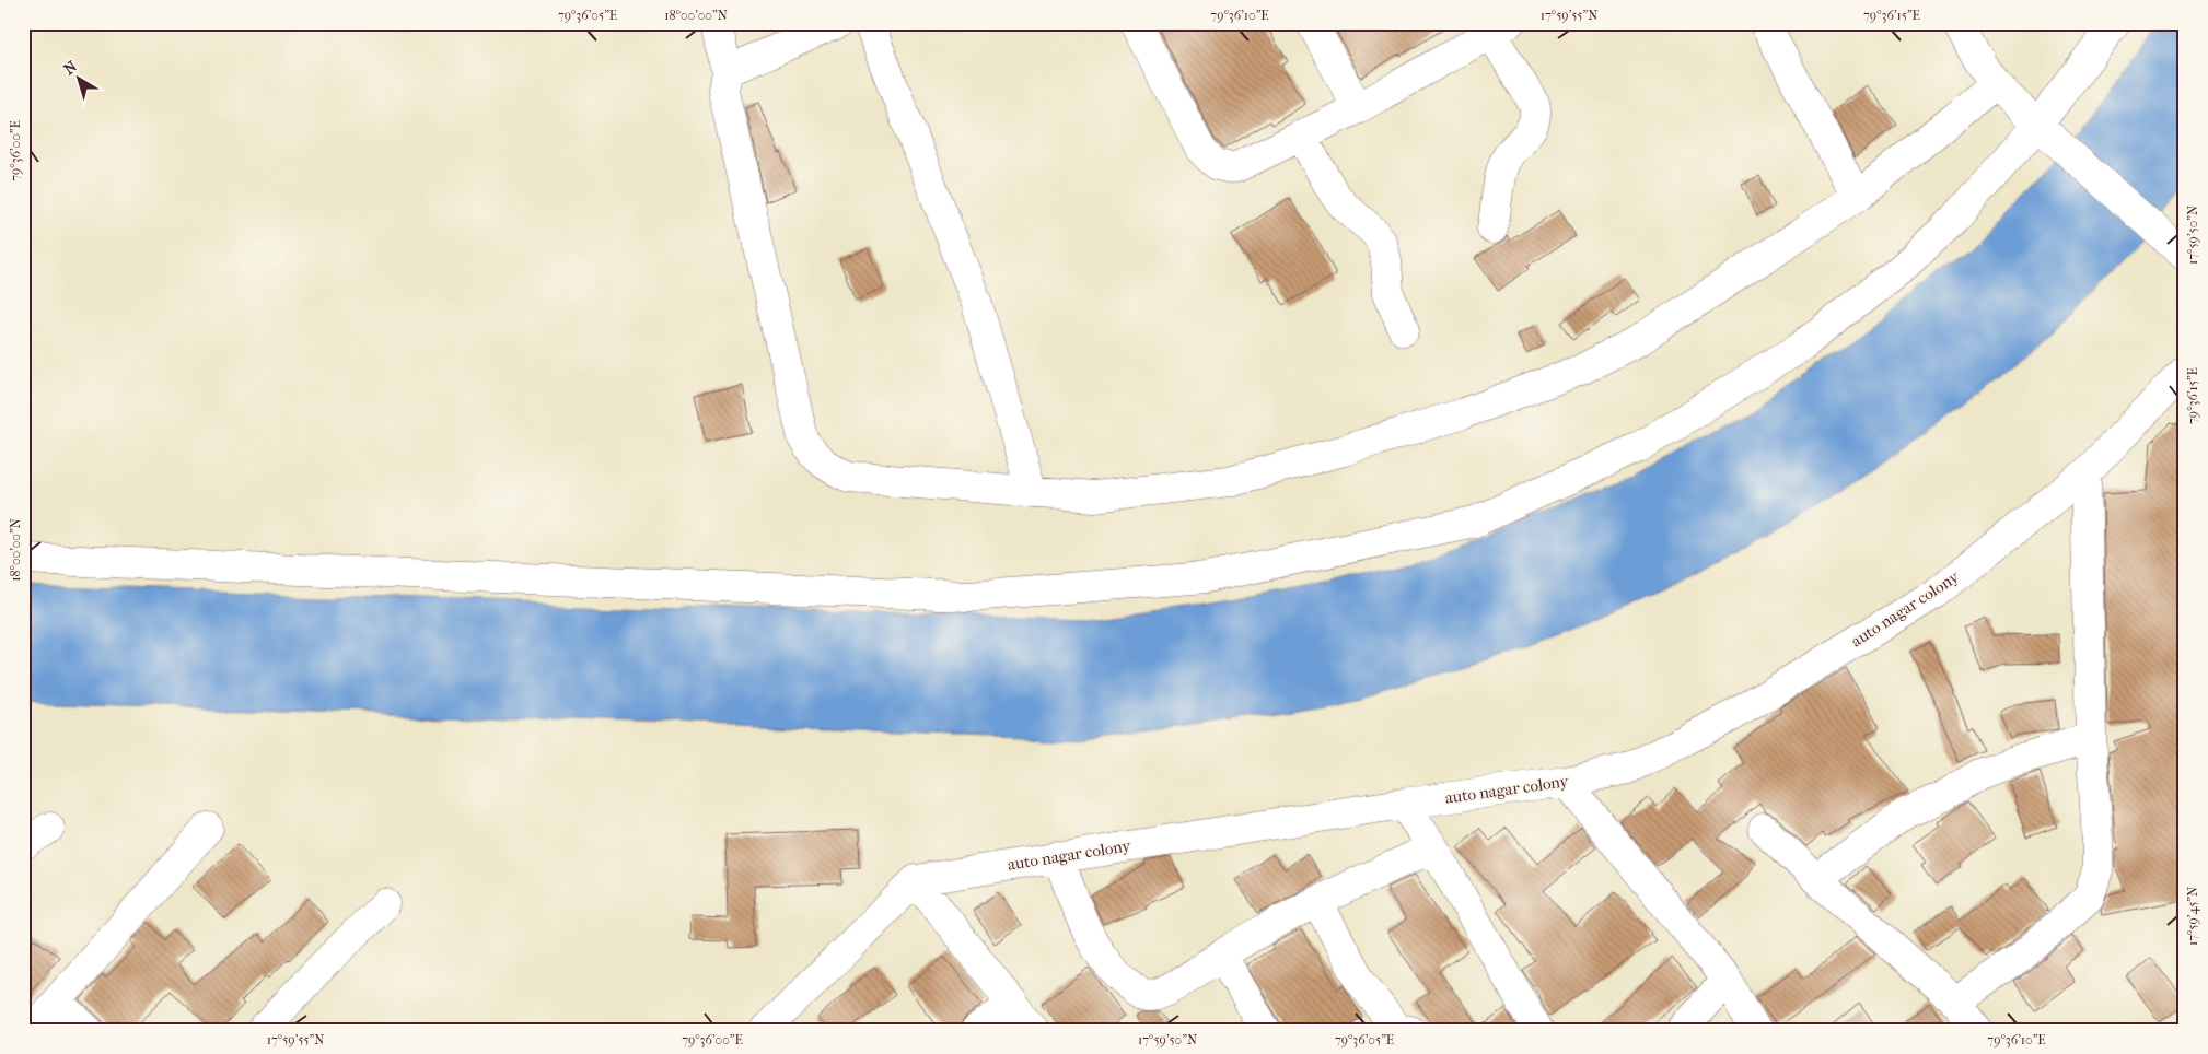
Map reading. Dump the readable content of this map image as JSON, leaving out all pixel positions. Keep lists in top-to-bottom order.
{
  "streets": {
    "street": ["auto nagar colony"]
  },
  "north": "top left",
  "coordinates": [
    "79°36'05\"E",
    "18°00'00\"N",
    "79°36'10\"E",
    "17°59'55\"N",
    "79°36'15\"E",
    "79°36'00\"E",
    "17°59'50\"N",
    "17°59'45\"N"
  ]
}
